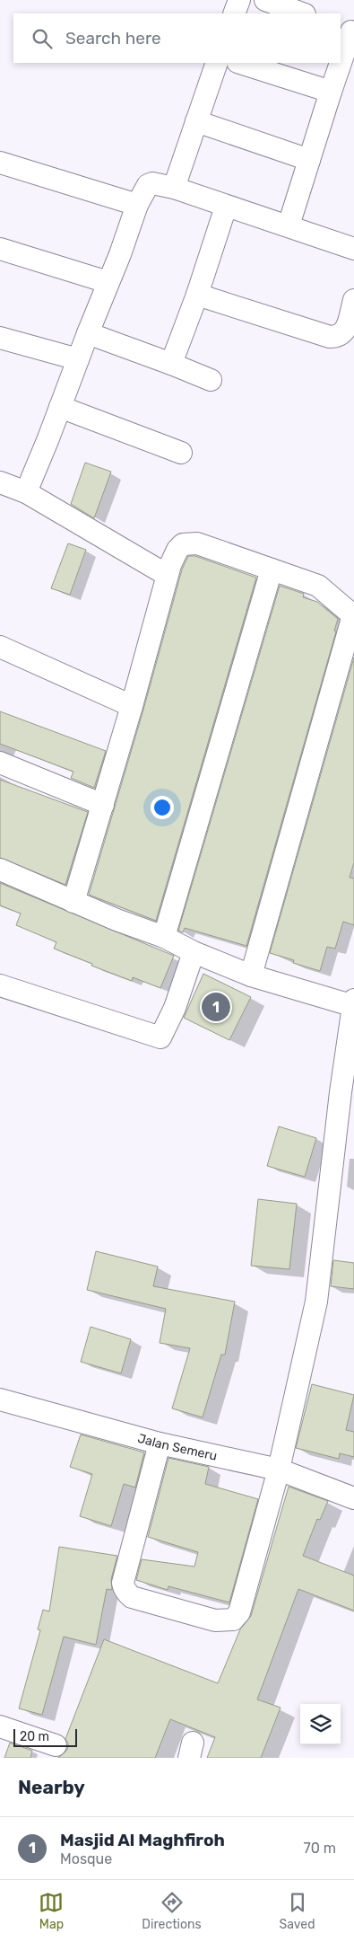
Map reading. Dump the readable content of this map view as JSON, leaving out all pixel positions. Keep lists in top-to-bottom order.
{
  "streets": {
    "street": ["Jalan Semeru"]
  },
  "scale_bar": "20 m",
  "page": {
    "search": "Search here",
    "pins": "1",
    "scale": "20 m",
    "heading": "Nearby",
    "list": [
      {
        "mark": "1",
        "name": "Masjid Al Maghfiroh",
        "note": "Mosque",
        "value": "70 m"
      }
    ],
    "nav": ["Map", "Directions", "Saved"]
  }
}
